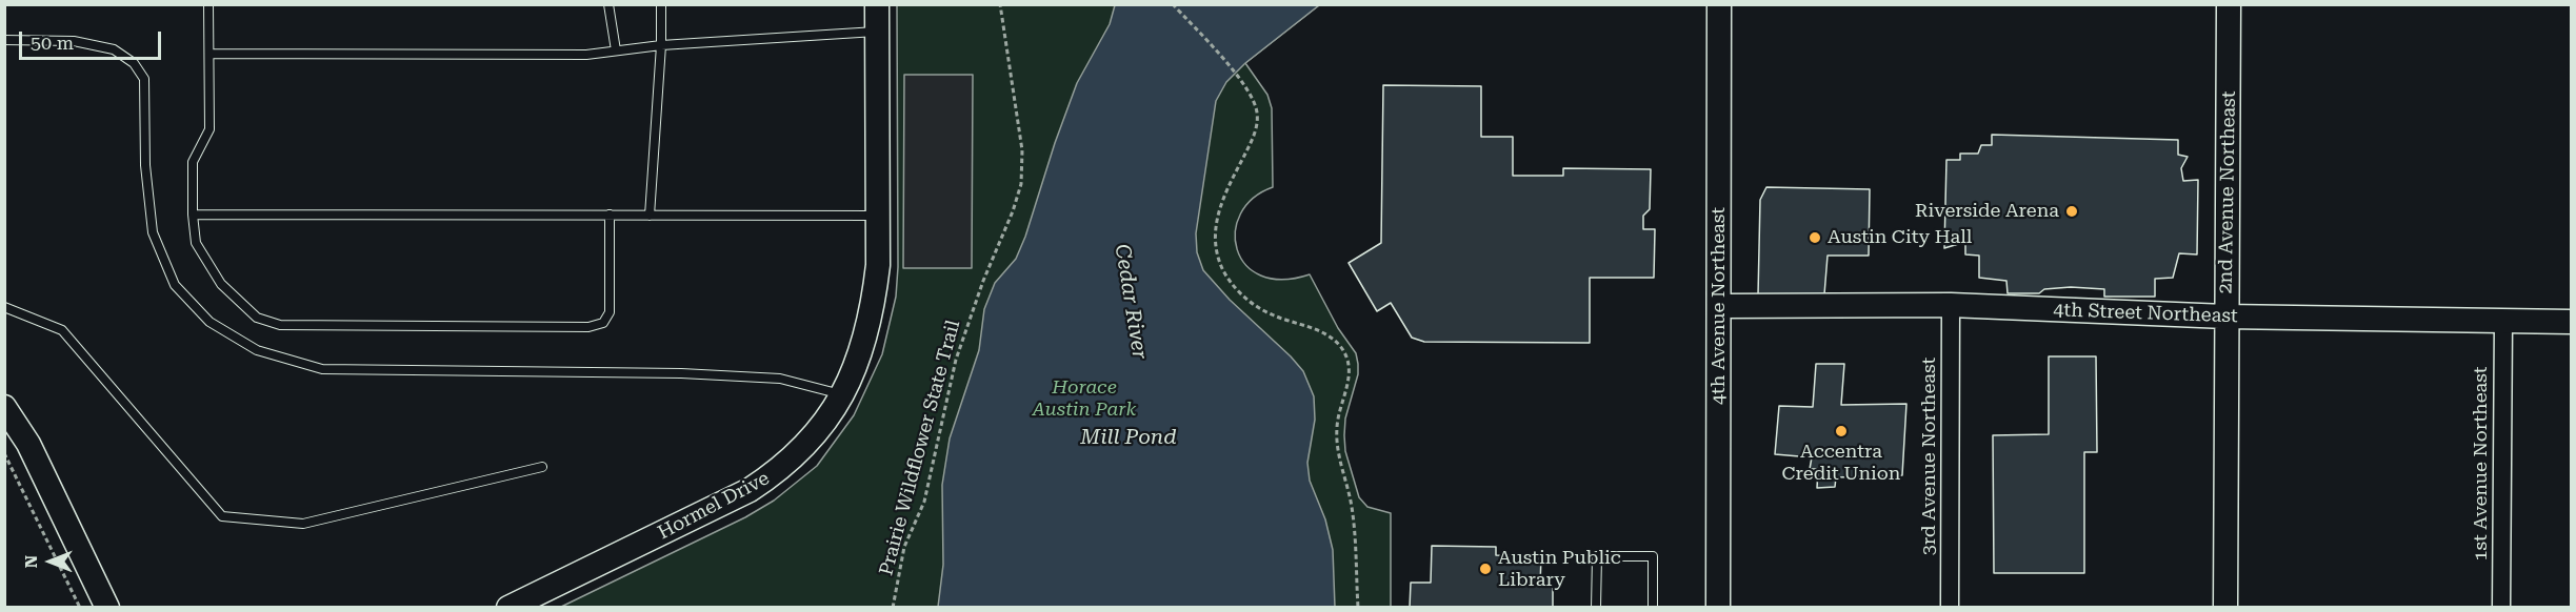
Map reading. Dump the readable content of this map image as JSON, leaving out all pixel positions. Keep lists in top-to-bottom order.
{
  "streets": {
    "street": [
      "2nd Avenue Northeast",
      "4th Avenue Northeast",
      "4th Street Northeast",
      "3rd Avenue Northeast",
      "1st Avenue Northeast",
      "Hormel Drive"
    ],
    "path": ["Prairie Wildflower State Trail"]
  },
  "crossings": [
    ["2nd Avenue Northeast", "4th Street Northeast"],
    ["4th Avenue Northeast", "4th Street Northeast"],
    ["4th Street Northeast", "3rd Avenue Northeast"],
    ["4th Street Northeast", "1st Avenue Northeast"]
  ],
  "water": ["Cedar River", "Mill Pond"],
  "parks": ["Horace Austin Park"],
  "places": [
    "Riverside Arena",
    "Austin City Hall",
    "Accentra Credit Union",
    "Austin Public Library"
  ],
  "scale_bar": "50 m",
  "north": "left"
}
